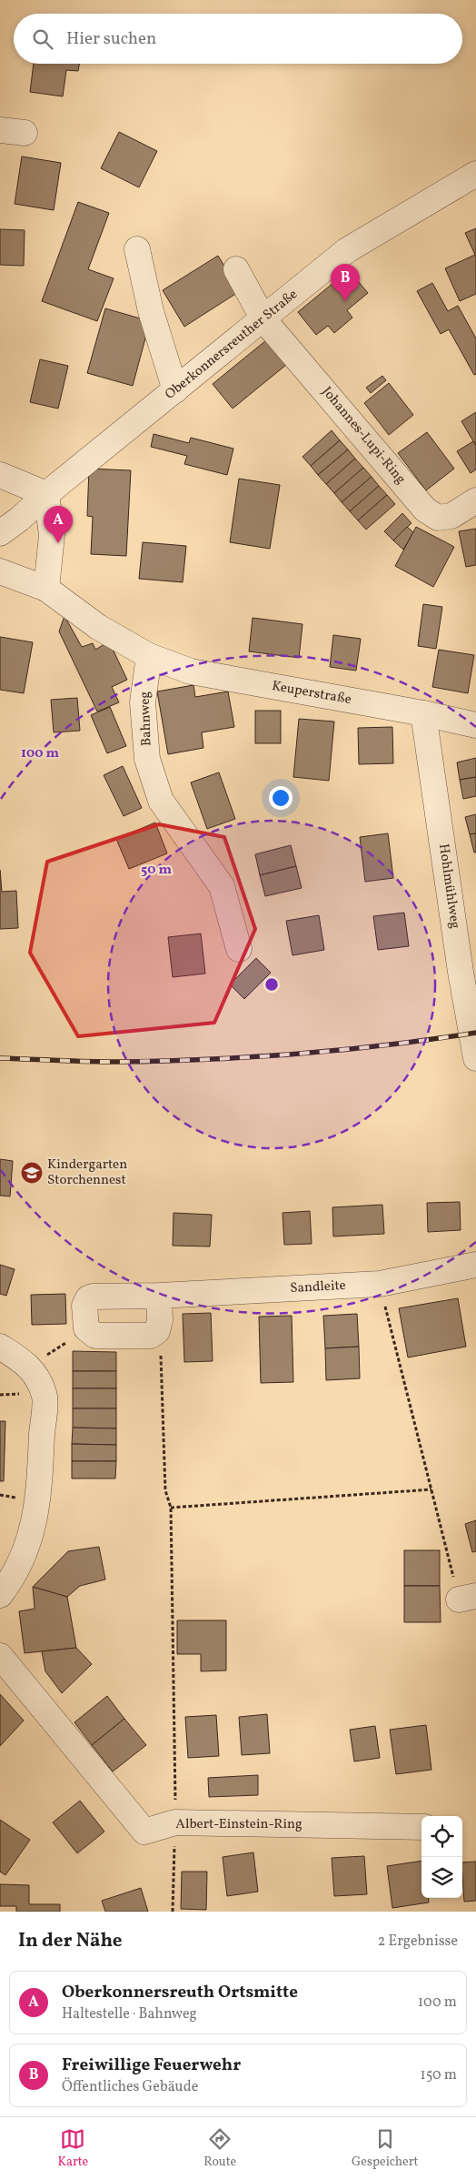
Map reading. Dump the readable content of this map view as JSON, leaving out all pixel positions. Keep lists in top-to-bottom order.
{
  "streets": {
    "street": [
      "Oberkonnersreuther Straße",
      "Johannes-Lupi-Ring",
      "Keuperstraße",
      "Bahnweg",
      "Hohlmühlweg",
      "Sandleite",
      "Albert-Einstein-Ring"
    ]
  },
  "crossings": [
    ["Oberkonnersreuther Straße", "Johannes-Lupi-Ring"],
    ["Keuperstraße", "Bahnweg"],
    ["Keuperstraße", "Hohlmühlweg"]
  ],
  "places": {
    "school or university": ["Kindergarten Storchennest"]
  },
  "page": {
    "search": "Hier suchen",
    "pins": ["B", "A"],
    "heading": ["In der Nähe", "2 Ergebnisse"],
    "list": [
      {
        "mark": "A",
        "name": "Oberkonnersreuth Ortsmitte",
        "note": "Haltestelle · Bahnweg",
        "value": "100 m"
      },
      {
        "mark": "B",
        "name": "Freiwillige Feuerwehr",
        "note": "Öffentliches Gebäude",
        "value": "150 m"
      }
    ],
    "nav": ["Karte", "Route", "Gespeichert"]
  },
  "rings": ["100 m", "50 m"]
}
